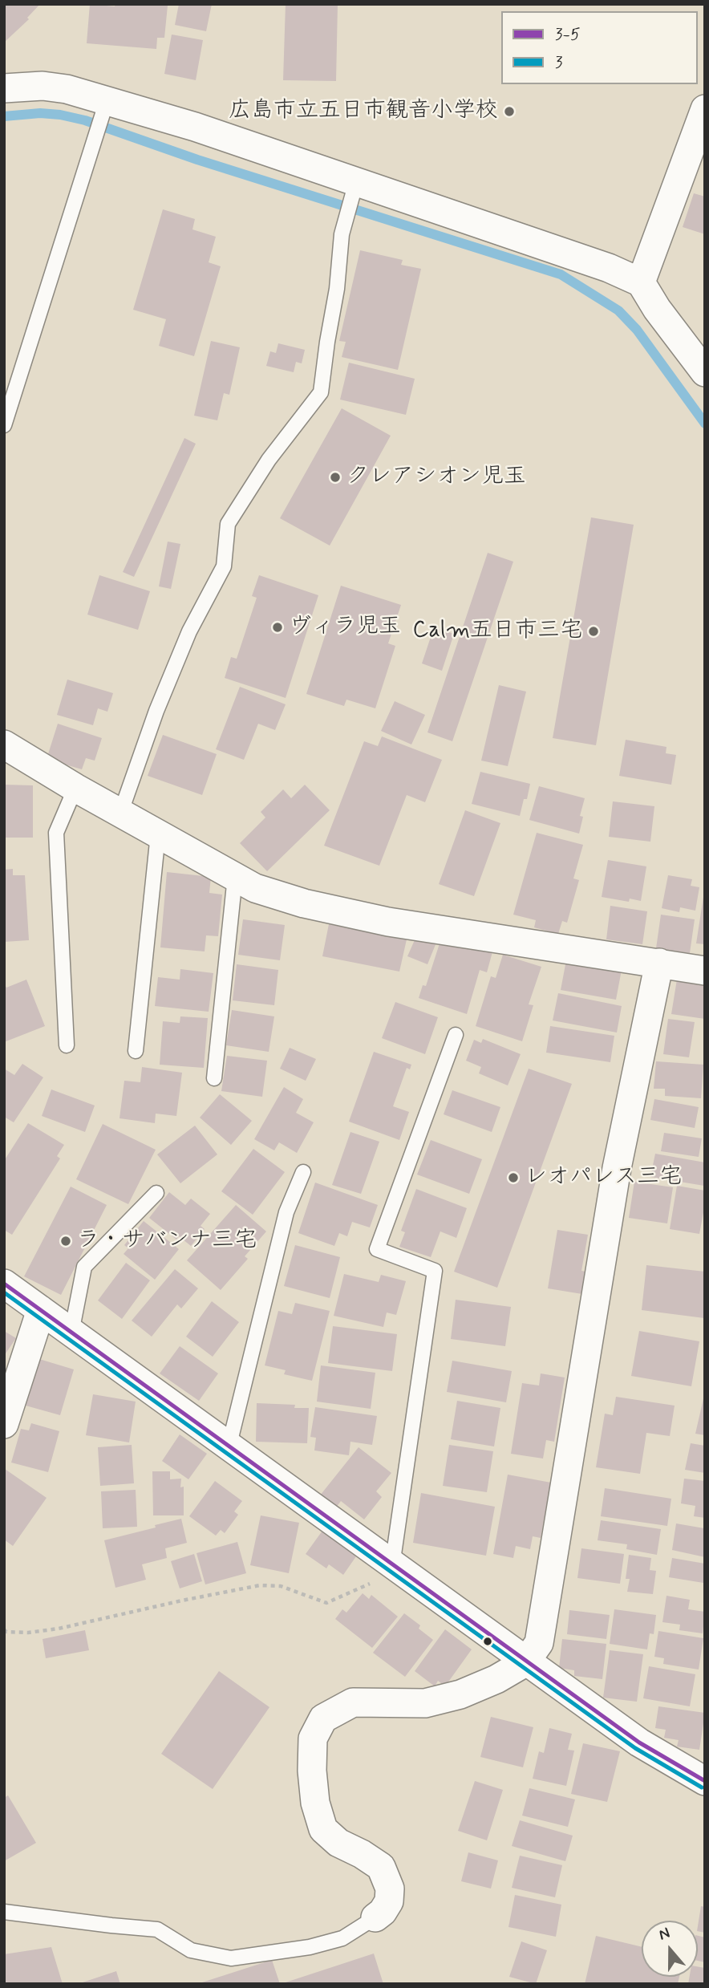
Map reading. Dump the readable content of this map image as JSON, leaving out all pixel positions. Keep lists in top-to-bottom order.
{
  "places": [
    "広島市立五日市観音小学校",
    "クレアシオン児玉",
    "ヴィラ児玉",
    "Calm五日市三宅",
    "レオパレス三宅",
    "ラ・サバンナ三宅"
  ],
  "lines": ["transit line 3-5", "transit line 3"],
  "legend": ["3-5", "3"],
  "north": "top"
}
